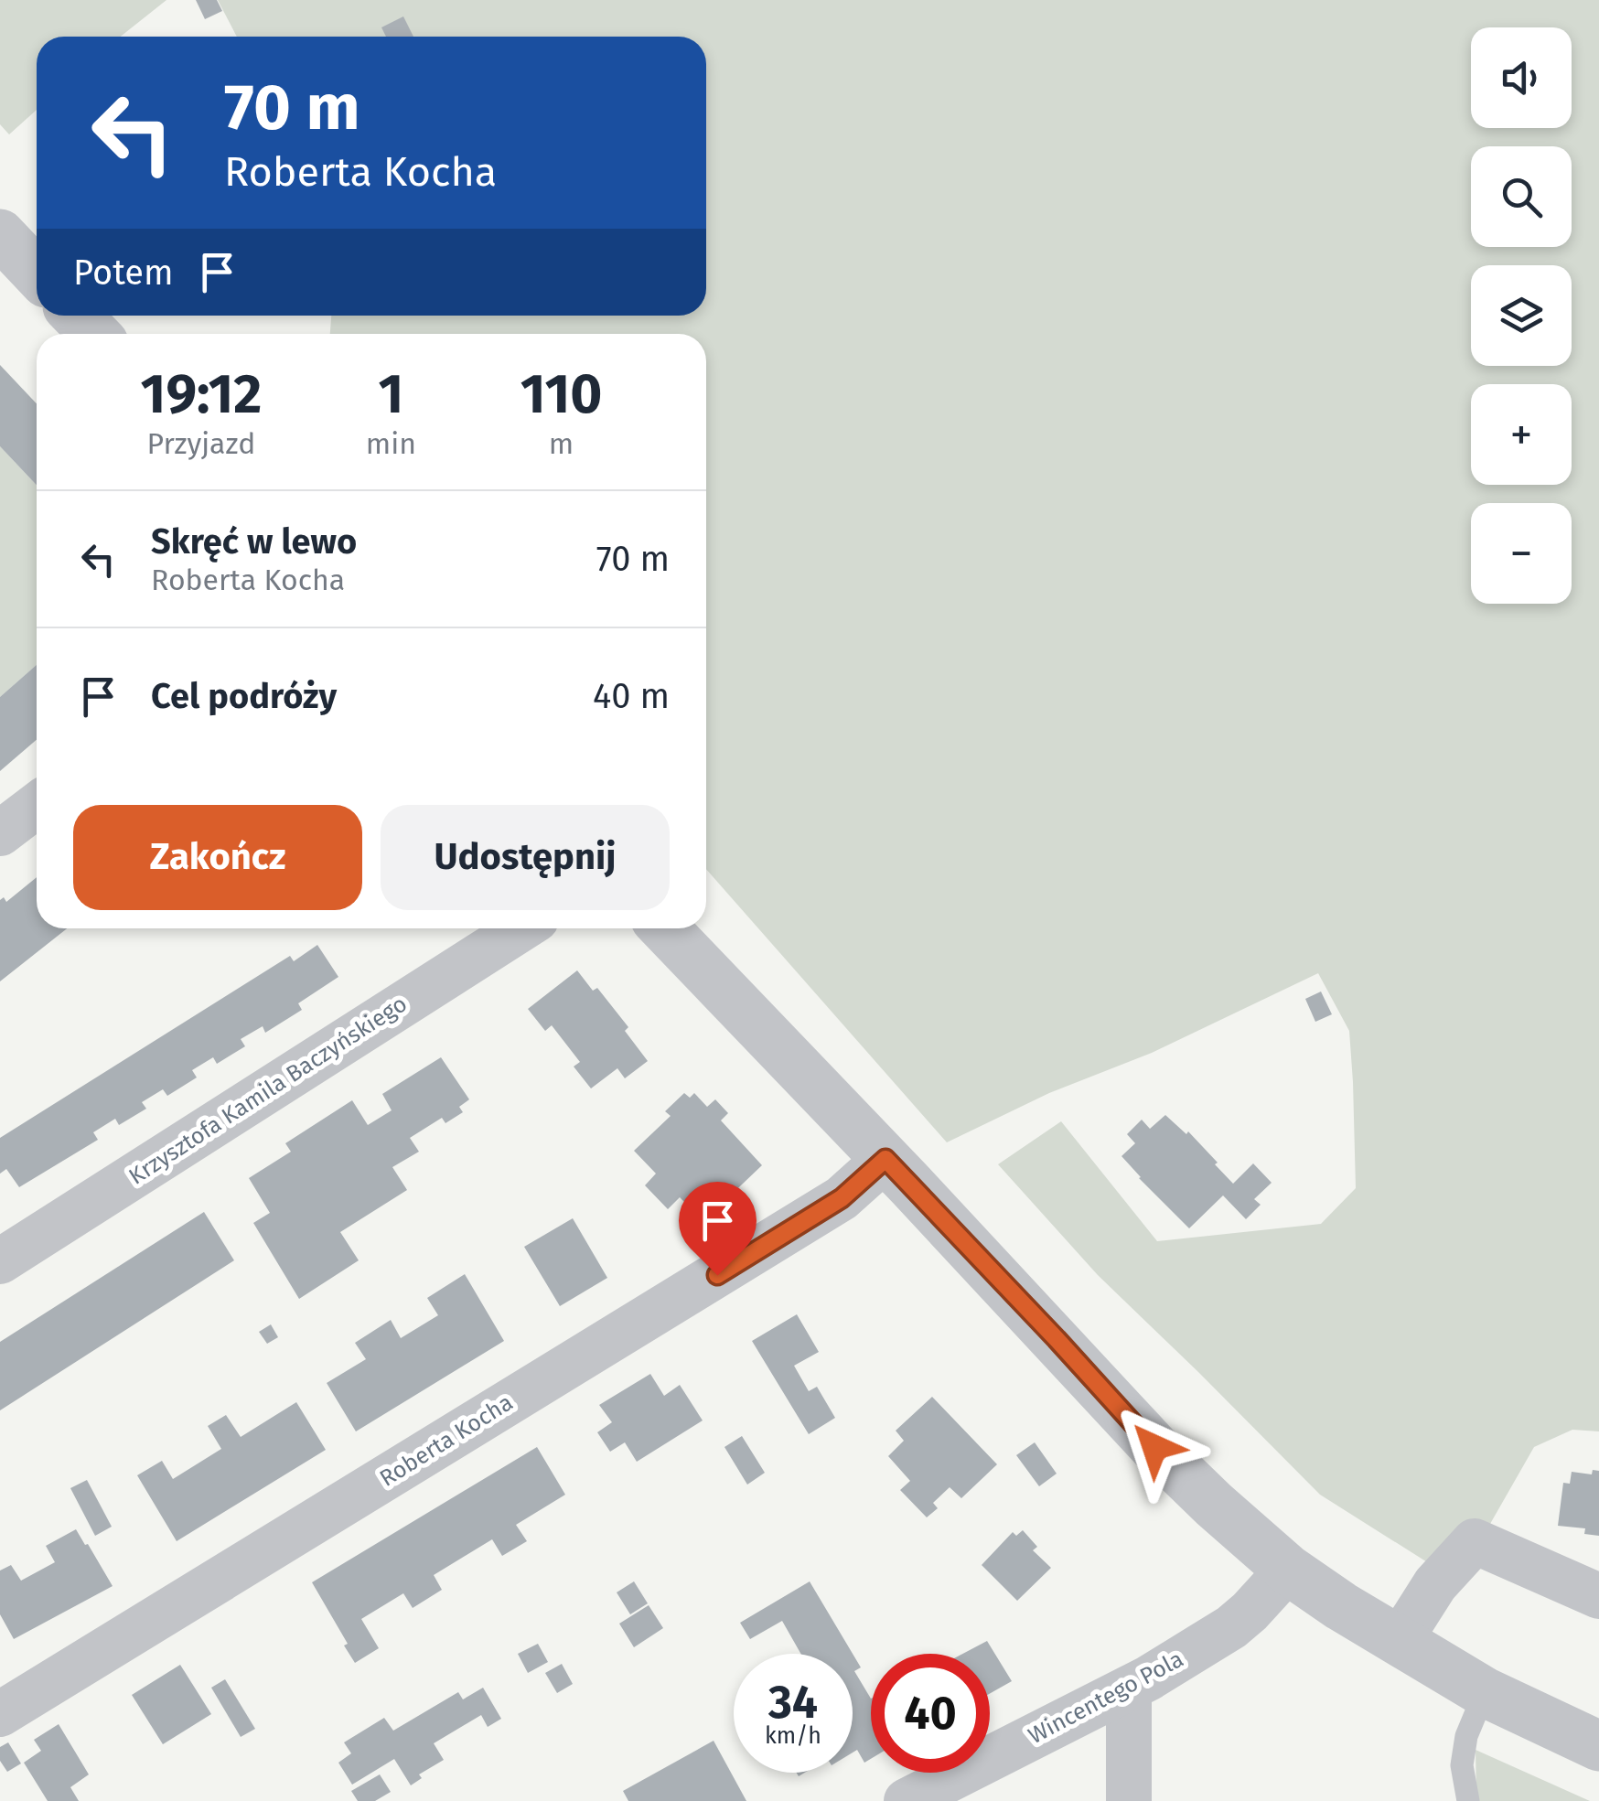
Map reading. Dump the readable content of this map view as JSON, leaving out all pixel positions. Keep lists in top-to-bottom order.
{
  "streets": {
    "street": ["Krzysztofa Kamila Baczyńskiego", "Roberta Kocha", "Wincentego Pola"]
  },
  "page": {
    "map_buttons": ["+", "−"],
    "turn": ["70 m", "Roberta Kocha"],
    "then": "Potem",
    "eta": [
      "19:12",
      "Przyjazd",
      "1",
      "min",
      "110",
      "m"
    ],
    "list": [
      {
        "name": "Skręć w lewo",
        "note": "Roberta Kocha",
        "value": "70 m"
      },
      {
        "name": "Cel podróży",
        "value": "40 m"
      }
    ],
    "buttons": ["Zakończ", "Udostępnij"],
    "speed": "34 km/h",
    "limit": "40"
  }
}
